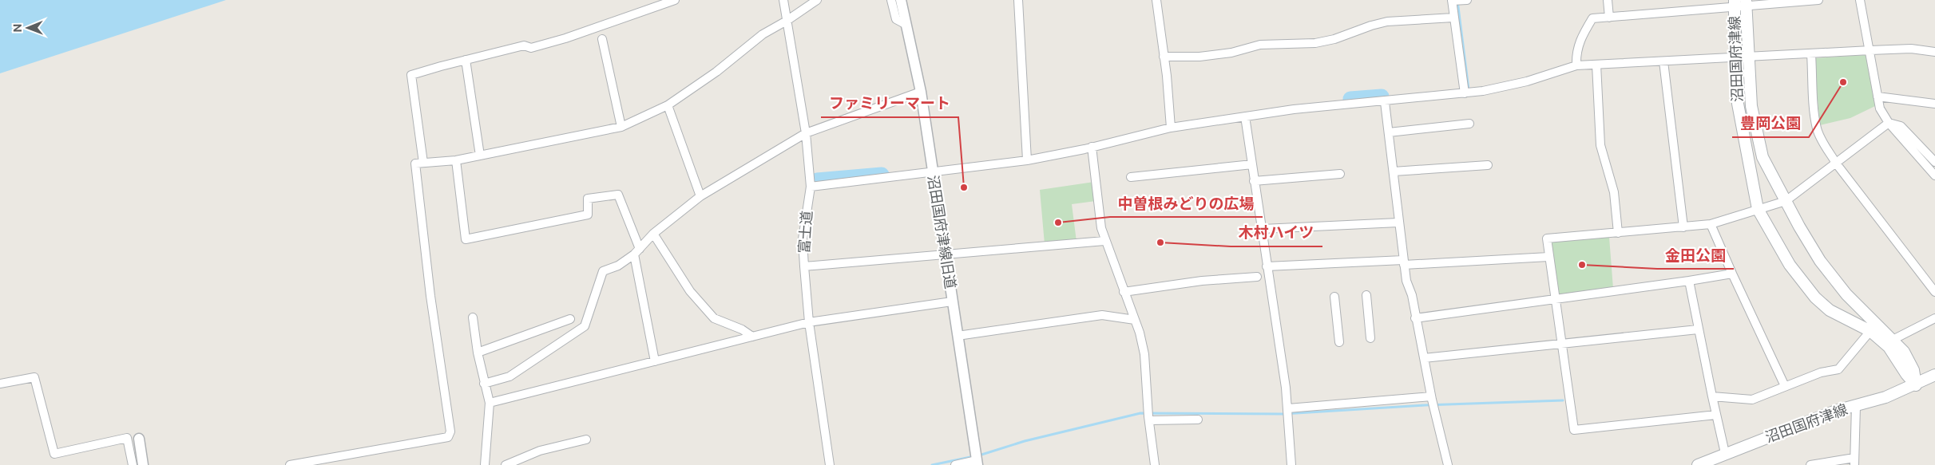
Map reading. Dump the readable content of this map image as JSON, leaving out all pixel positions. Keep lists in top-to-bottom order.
{
  "streets": {
    "main road": ["沼田国府津線"],
    "street": ["富士道", "沼田国府津線旧道"]
  },
  "places": [
    "豊岡公園",
    "ファミリーマート",
    "中曽根みどりの広場",
    "木村ハイツ",
    "金田公園"
  ],
  "north": "left"
}
